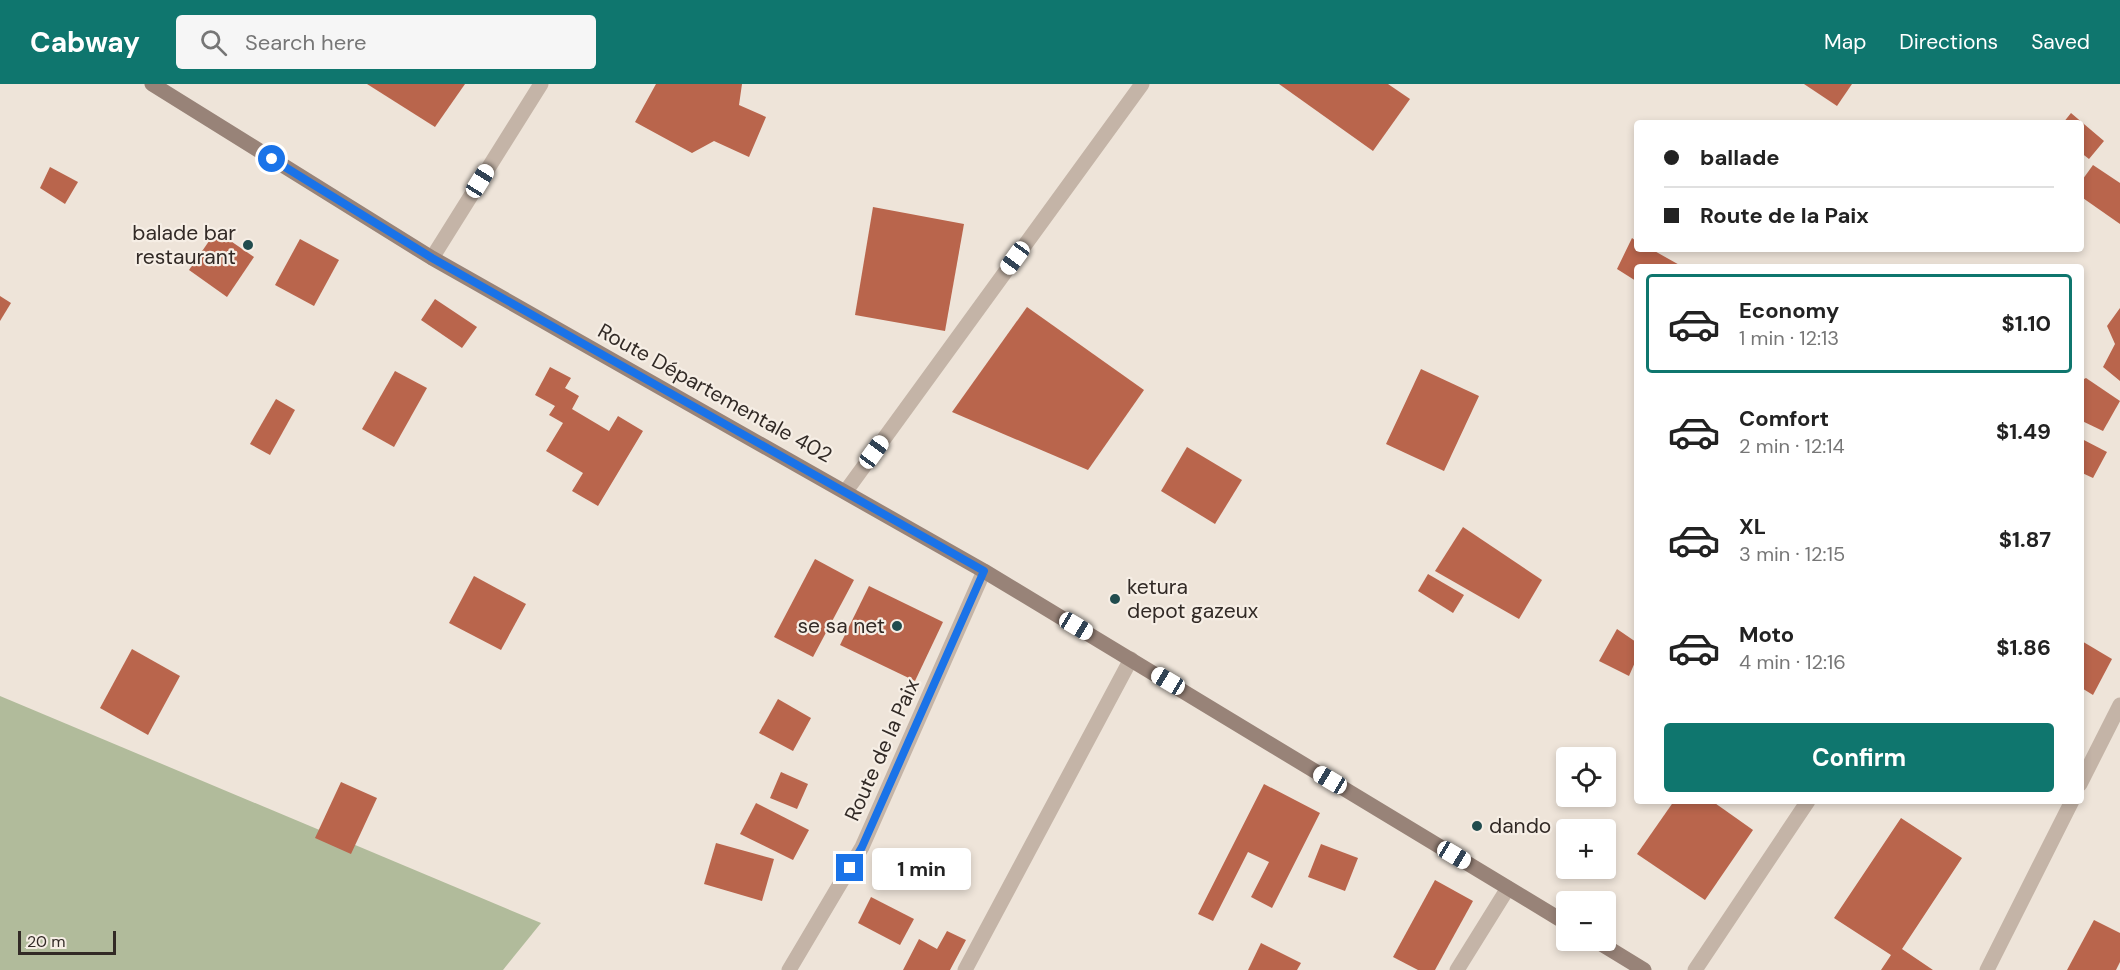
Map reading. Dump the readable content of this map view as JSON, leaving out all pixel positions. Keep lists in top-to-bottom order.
{
  "streets": {
    "main road": ["Route Départementale 402"],
    "street": ["Route de la Paix"]
  },
  "crossings": [
    ["Route Départementale 402", "Route de la Paix"]
  ],
  "places": [
    "balade bar restaurant",
    "ketura depot gazeux",
    "se sa net",
    "dando"
  ],
  "scale_bar": "20 m",
  "page": {
    "header": "Cabway",
    "search": "Search here",
    "nav": ["Map", "Directions", "Saved"],
    "banner": ["ballade", "Route de la Paix"],
    "list": [
      {
        "name": "Economy",
        "note": "1 min · 12:13",
        "value": "$1.10"
      },
      {
        "name": "Comfort",
        "note": "2 min · 12:14",
        "value": "$1.49"
      },
      {
        "name": "XL",
        "note": "3 min · 12:15",
        "value": "$1.87"
      },
      {
        "name": "Moto",
        "note": "4 min · 12:16",
        "value": "$1.86"
      }
    ],
    "buttons": "Confirm",
    "map_buttons": ["+", "−"],
    "bubble": "1 min",
    "scale": "20 m"
  }
}
